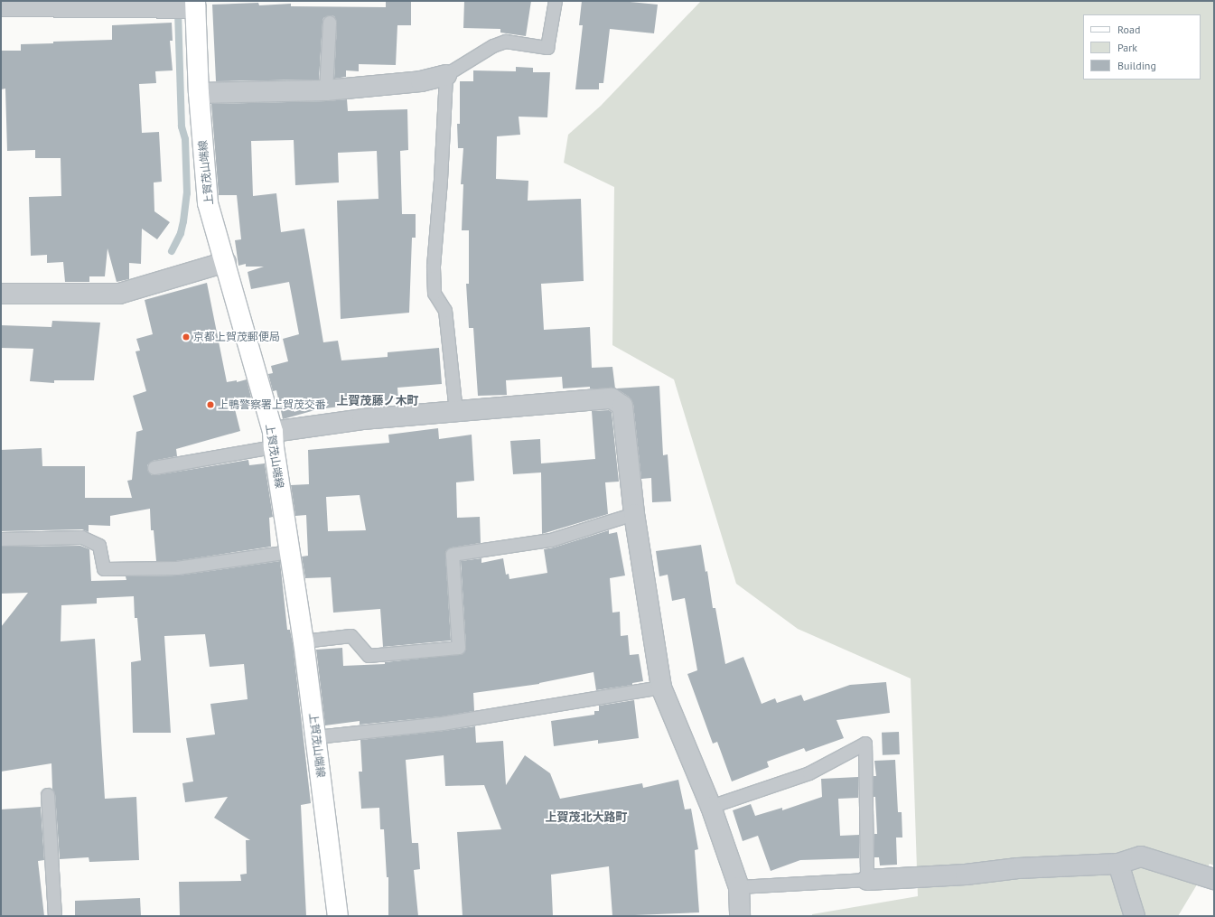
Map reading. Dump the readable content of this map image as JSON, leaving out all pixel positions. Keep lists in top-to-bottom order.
{
  "streets": {
    "main road": ["上賀茂山端線"]
  },
  "districts": ["上賀茂藤ノ木町", "上賀茂北大路町"],
  "places": ["京都上賀茂郵便局", "上鴨警察署上賀茂交番"],
  "legend": ["Road", "Park", "Building"]
}
